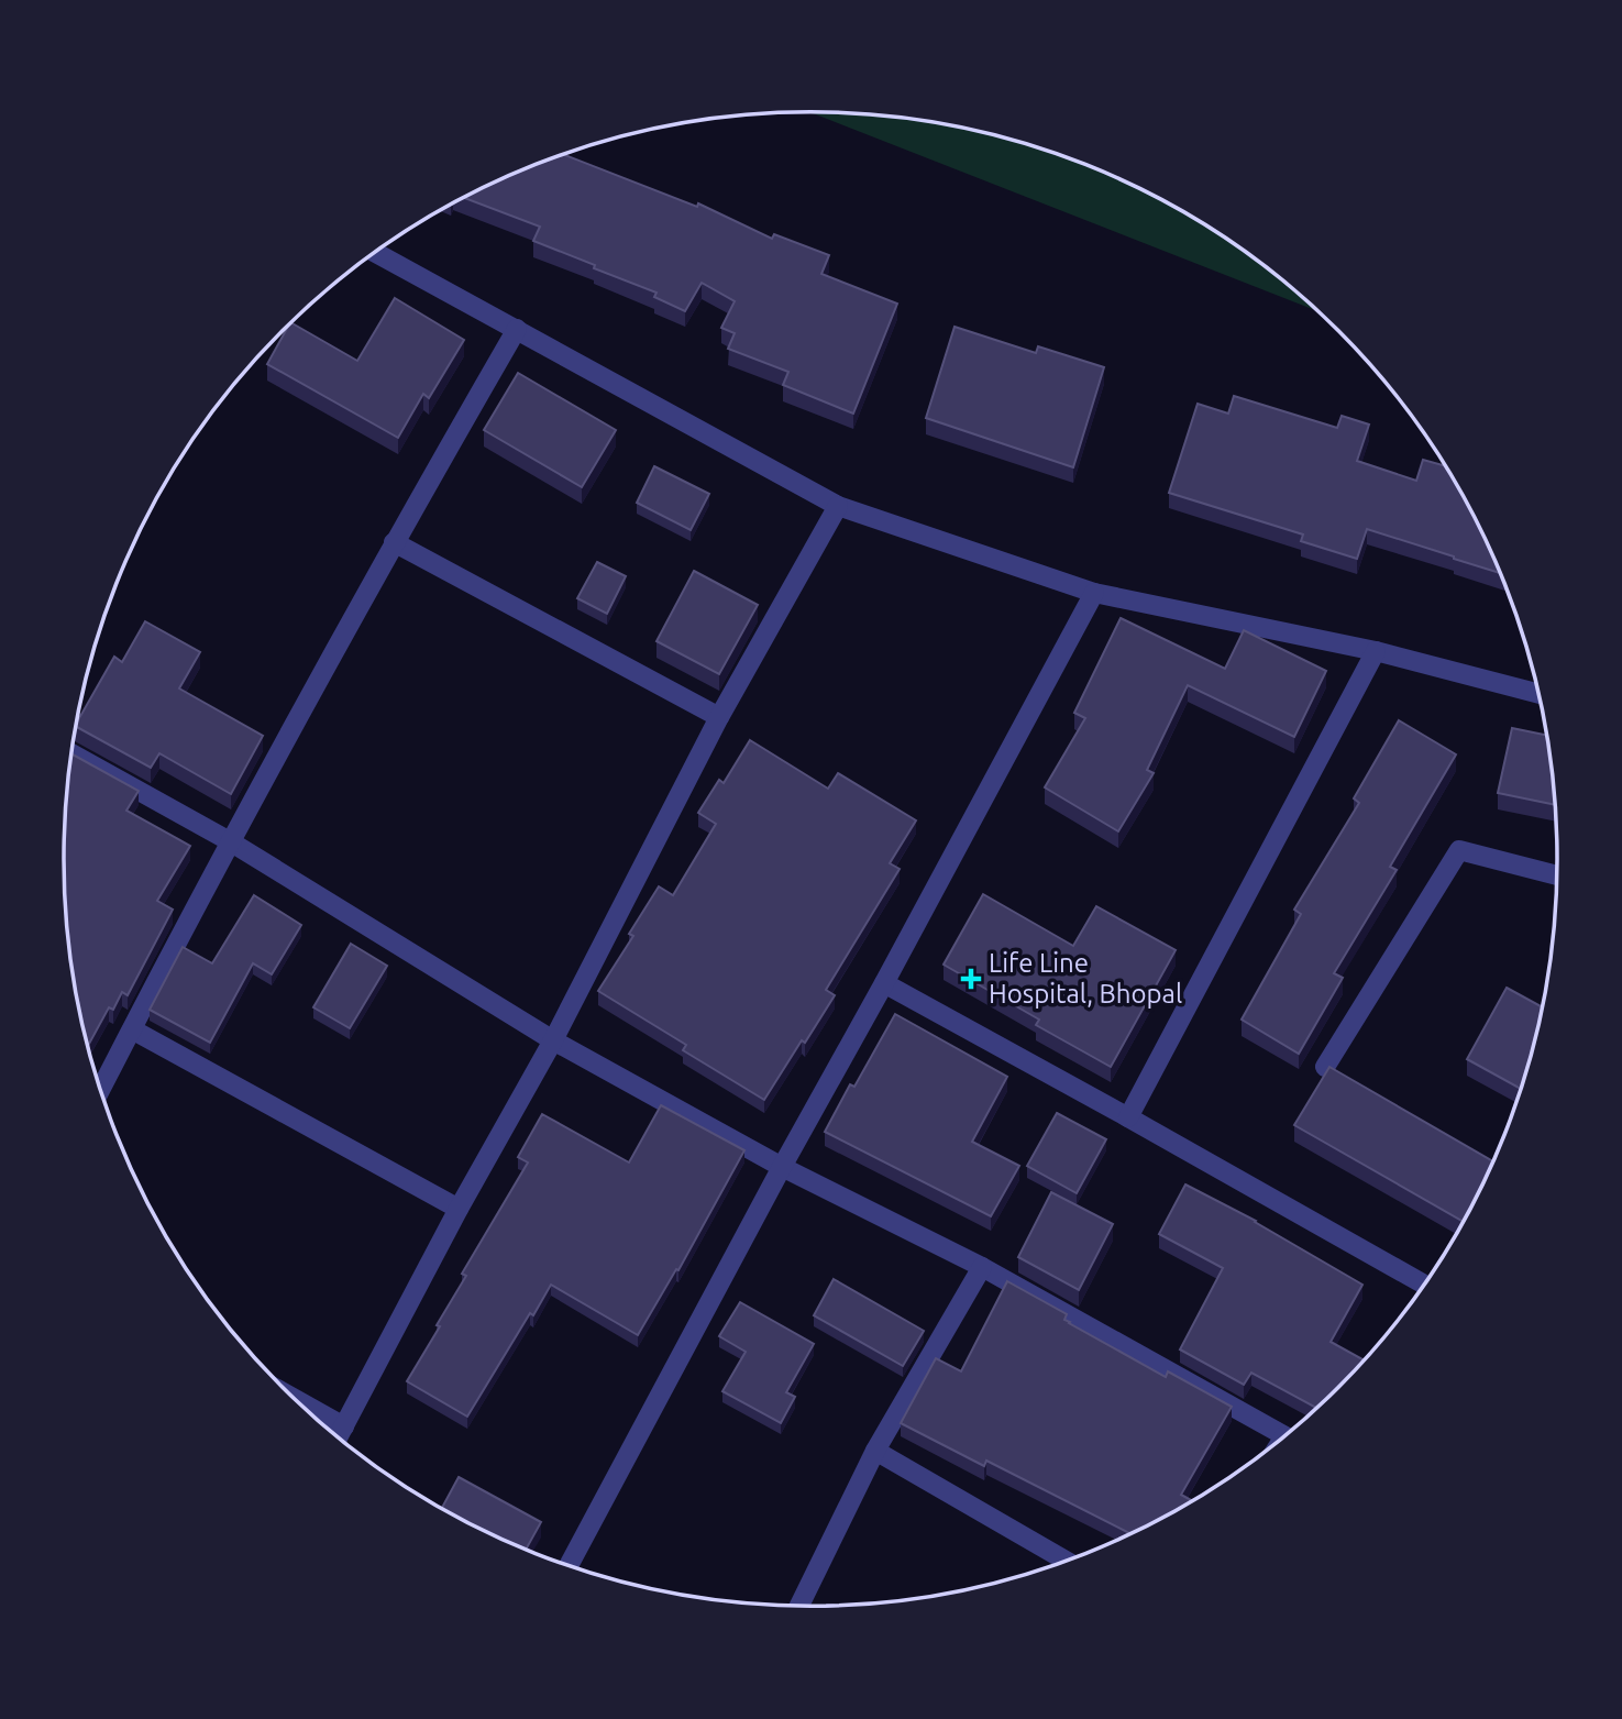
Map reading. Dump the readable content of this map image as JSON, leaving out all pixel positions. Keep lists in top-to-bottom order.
{
  "places": {
    "health": ["Life Line Hospital, Bhopal"]
  }
}
